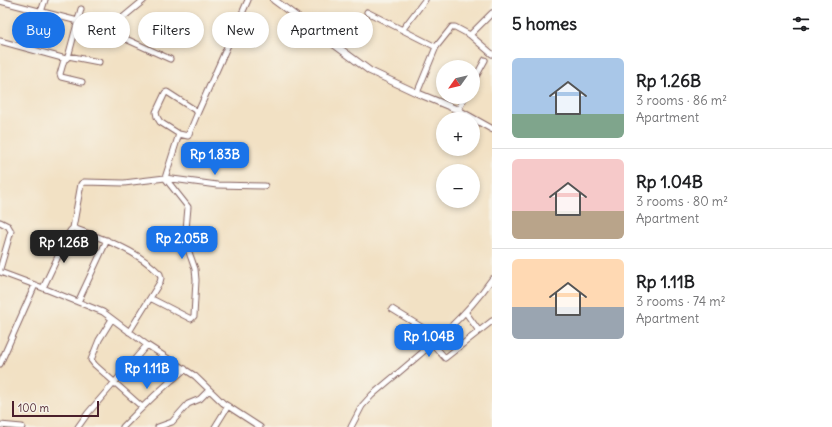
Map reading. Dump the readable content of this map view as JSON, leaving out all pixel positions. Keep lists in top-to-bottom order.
{
  "scale_bar": "100 m",
  "north": "bottom left",
  "page": {
    "heading": "5 homes",
    "chip": [
      "Buy",
      "Rent",
      "Filters",
      "New",
      "Apartment"
    ],
    "list": [
      {
        "name": "Rp 1.26B",
        "note": "3 rooms · 86 m² · Apartment"
      },
      {
        "name": "Rp 1.04B",
        "note": "3 rooms · 80 m² · Apartment"
      },
      {
        "name": "Rp 1.11B",
        "note": "3 rooms · 74 m² · Apartment"
      }
    ],
    "map_buttons": ["+", "−"],
    "price": [
      "Rp 1.83B",
      "Rp 2.05B",
      "Rp 1.26B",
      "Rp 1.04B",
      "Rp 1.11B"
    ],
    "scale": "100 m"
  }
}
